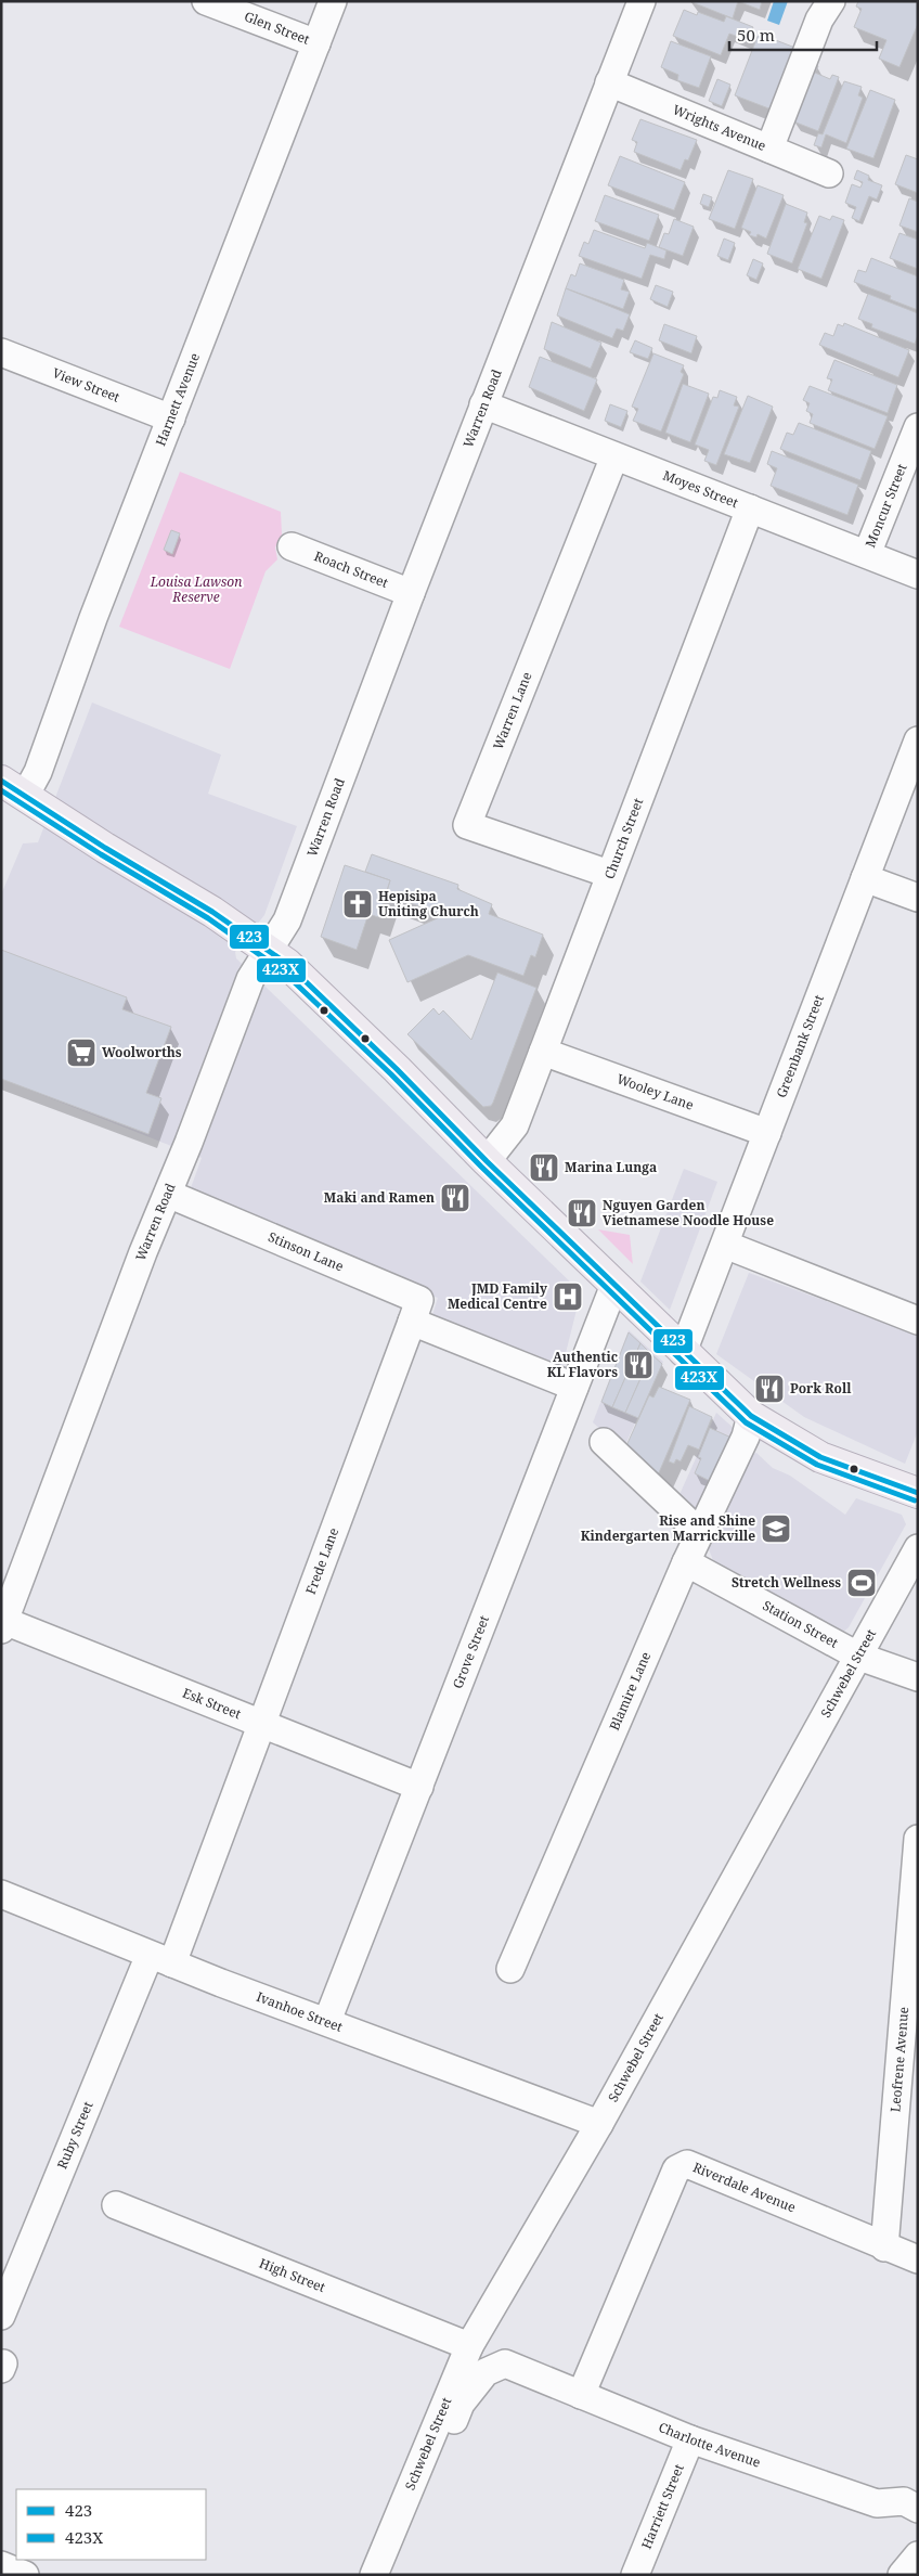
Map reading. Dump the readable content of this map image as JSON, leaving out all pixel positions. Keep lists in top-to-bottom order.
{
  "streets": {
    "street": [
      "Glen Street",
      "Wrights Avenue",
      "View Street",
      "Harnett Avenue",
      "Warren Road",
      "Moyes Street",
      "Moncur Street",
      "Roach Street",
      "Warren Lane",
      "Church Street",
      "Greenbank Street",
      "Wooley Lane",
      "Stinson Lane",
      "Frede Lane",
      "Station Street",
      "Grove Street",
      "Schwebel Street",
      "Blamire Lane",
      "Esk Street",
      "Ivanhoe Street",
      "Leofrene Avenue",
      "Ruby Street",
      "Riverdale Avenue",
      "High Street",
      "Charlotte Avenue",
      "Harriett Street"
    ]
  },
  "crossings": [
    ["Glen Street", "Harnett Avenue"],
    ["Wrights Avenue", "Warren Road"],
    ["View Street", "Harnett Avenue"],
    ["Warren Road", "Moyes Street"],
    ["Warren Road", "Roach Street"],
    ["Warren Road", "Stinson Lane"],
    ["Warren Road", "Esk Street"],
    ["Moyes Street", "Moncur Street"],
    ["Moyes Street", "Warren Lane"],
    ["Moyes Street", "Church Street"],
    ["Warren Lane", "Church Street"],
    ["Church Street", "Wooley Lane"],
    ["Greenbank Street", "Wooley Lane"],
    ["Stinson Lane", "Frede Lane"],
    ["Frede Lane", "Esk Street"],
    ["Frede Lane", "Ivanhoe Street"],
    ["Frede Lane", "Ruby Street"],
    ["Station Street", "Schwebel Street"],
    ["Station Street", "Blamire Lane"],
    ["Grove Street", "Esk Street"],
    ["Grove Street", "Ivanhoe Street"],
    ["Schwebel Street", "Ivanhoe Street"],
    ["Schwebel Street", "High Street"],
    ["Schwebel Street", "Charlotte Avenue"],
    ["Ivanhoe Street", "Ruby Street"],
    ["Leofrene Avenue", "Riverdale Avenue"],
    ["Riverdale Avenue", "Charlotte Avenue"],
    ["Charlotte Avenue", "Harriett Street"]
  ],
  "parks": ["Louisa Lawson Reserve"],
  "places": {
    "church": ["Hepisipa Uniting Church"],
    "supermarket": ["Woolworths"],
    "restaurant": [
      "Marina Lunga",
      "Maki and Ramen",
      "Nguyen Garden Vietnamese Noodle House",
      "Authentic KL Flavors",
      "Pork Roll"
    ],
    "hospital": ["JMD Family Medical Centre"],
    "school or university": ["Rise and Shine Kindergarten Marrickville"],
    "sports": ["Stretch Wellness"]
  },
  "lines": ["transit line 423", "transit line 423X"],
  "legend": ["423", "423X"],
  "scale_bar": "50 m"
}
